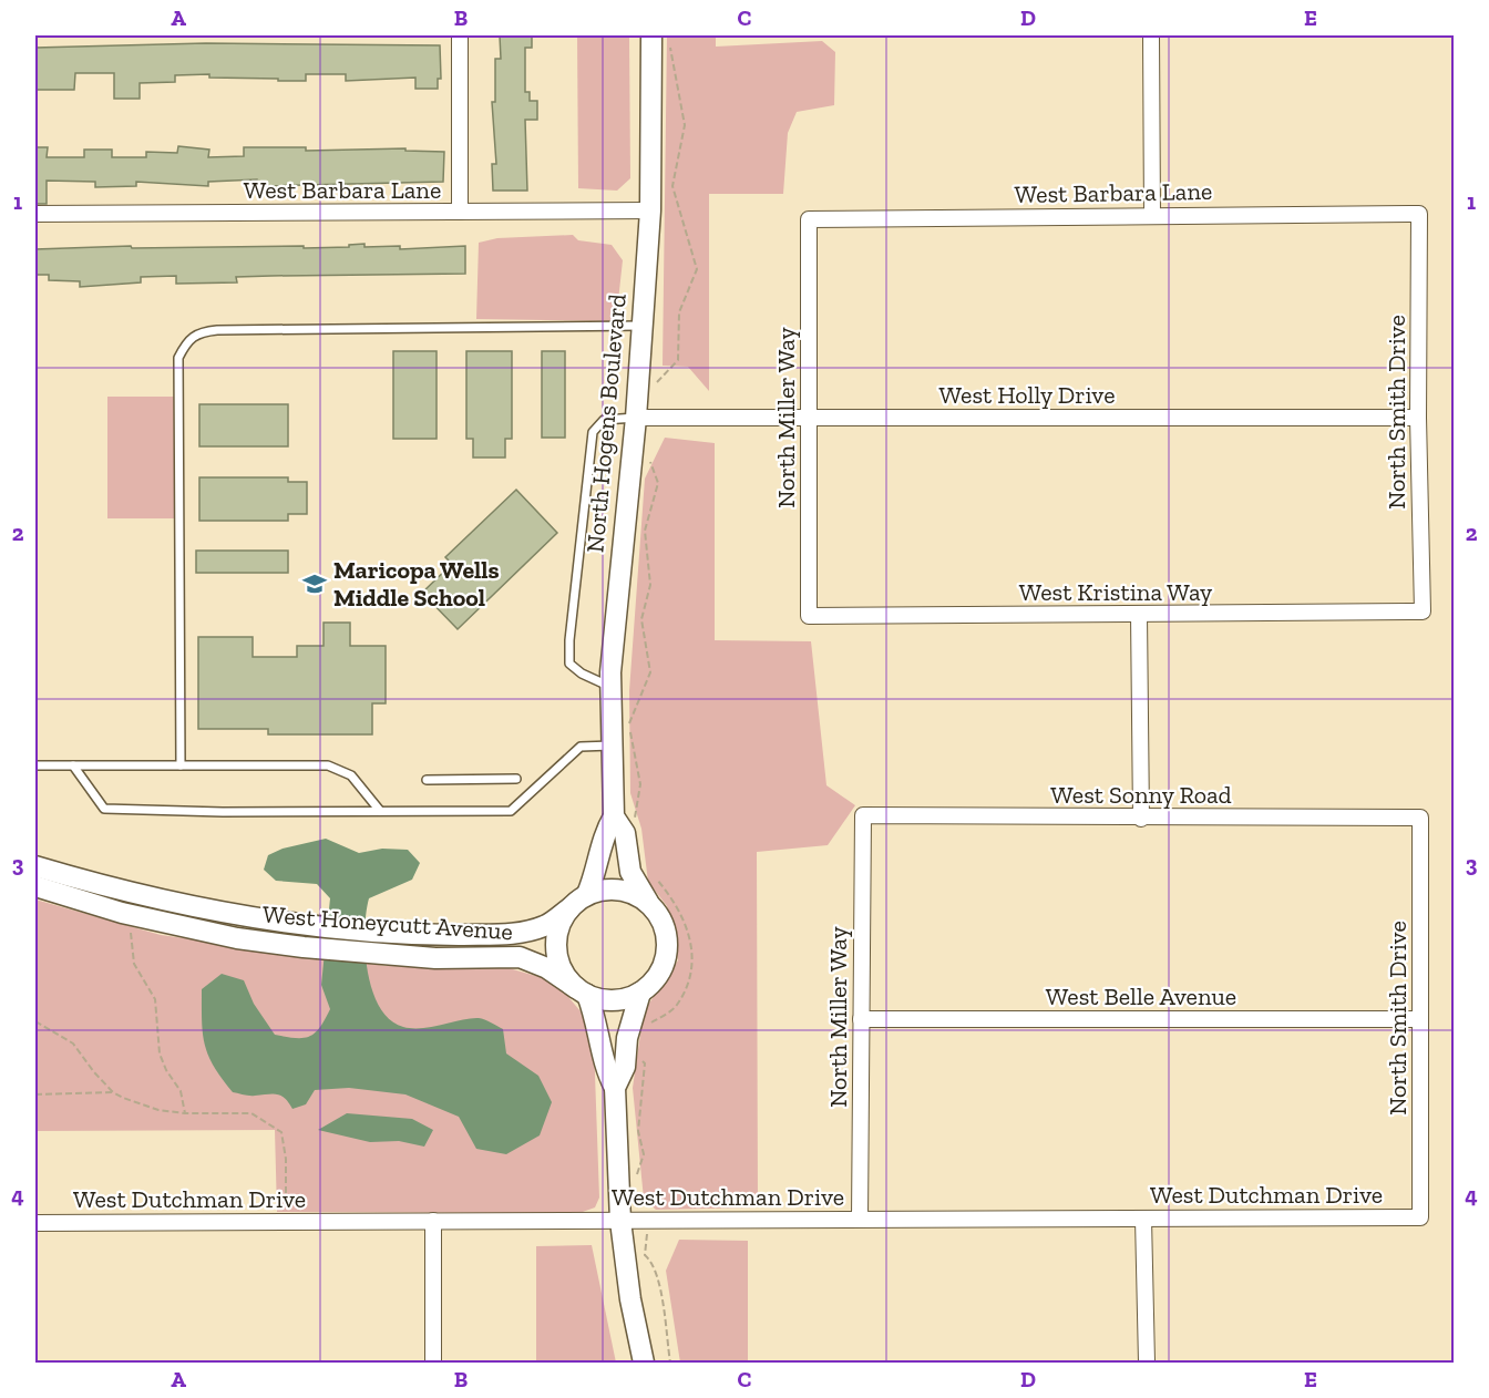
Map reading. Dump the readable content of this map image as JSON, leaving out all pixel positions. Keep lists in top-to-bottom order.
{
  "streets": {
    "street": [
      "West Barbara Lane",
      "West Holly Drive",
      "North Smith Drive",
      "North Miller Way",
      "North Hogens Boulevard",
      "West Kristina Way",
      "West Sonny Road",
      "West Honeycutt Avenue",
      "West Belle Avenue",
      "West Dutchman Drive"
    ]
  },
  "crossings": [
    ["West Barbara Lane", "North Smith Drive"],
    ["West Barbara Lane", "North Miller Way"],
    ["West Barbara Lane", "North Hogens Boulevard"],
    ["West Holly Drive", "North Smith Drive"],
    ["West Holly Drive", "North Miller Way"],
    ["West Holly Drive", "North Hogens Boulevard"],
    ["North Smith Drive", "West Kristina Way"],
    ["North Smith Drive", "West Sonny Road"],
    ["North Smith Drive", "West Belle Avenue"],
    ["North Smith Drive", "West Dutchman Drive"],
    ["North Miller Way", "West Kristina Way"],
    ["North Miller Way", "West Sonny Road"],
    ["North Miller Way", "West Belle Avenue"],
    ["North Miller Way", "West Dutchman Drive"],
    ["North Hogens Boulevard", "West Honeycutt Avenue"]
  ],
  "places": {
    "school or university": ["Maricopa Wells Middle School"]
  },
  "grid": {
    "columns": [
      "A",
      "B",
      "C",
      "D",
      "E"
    ],
    "rows": [
      "1",
      "2",
      "3",
      "4"
    ]
  }
}
